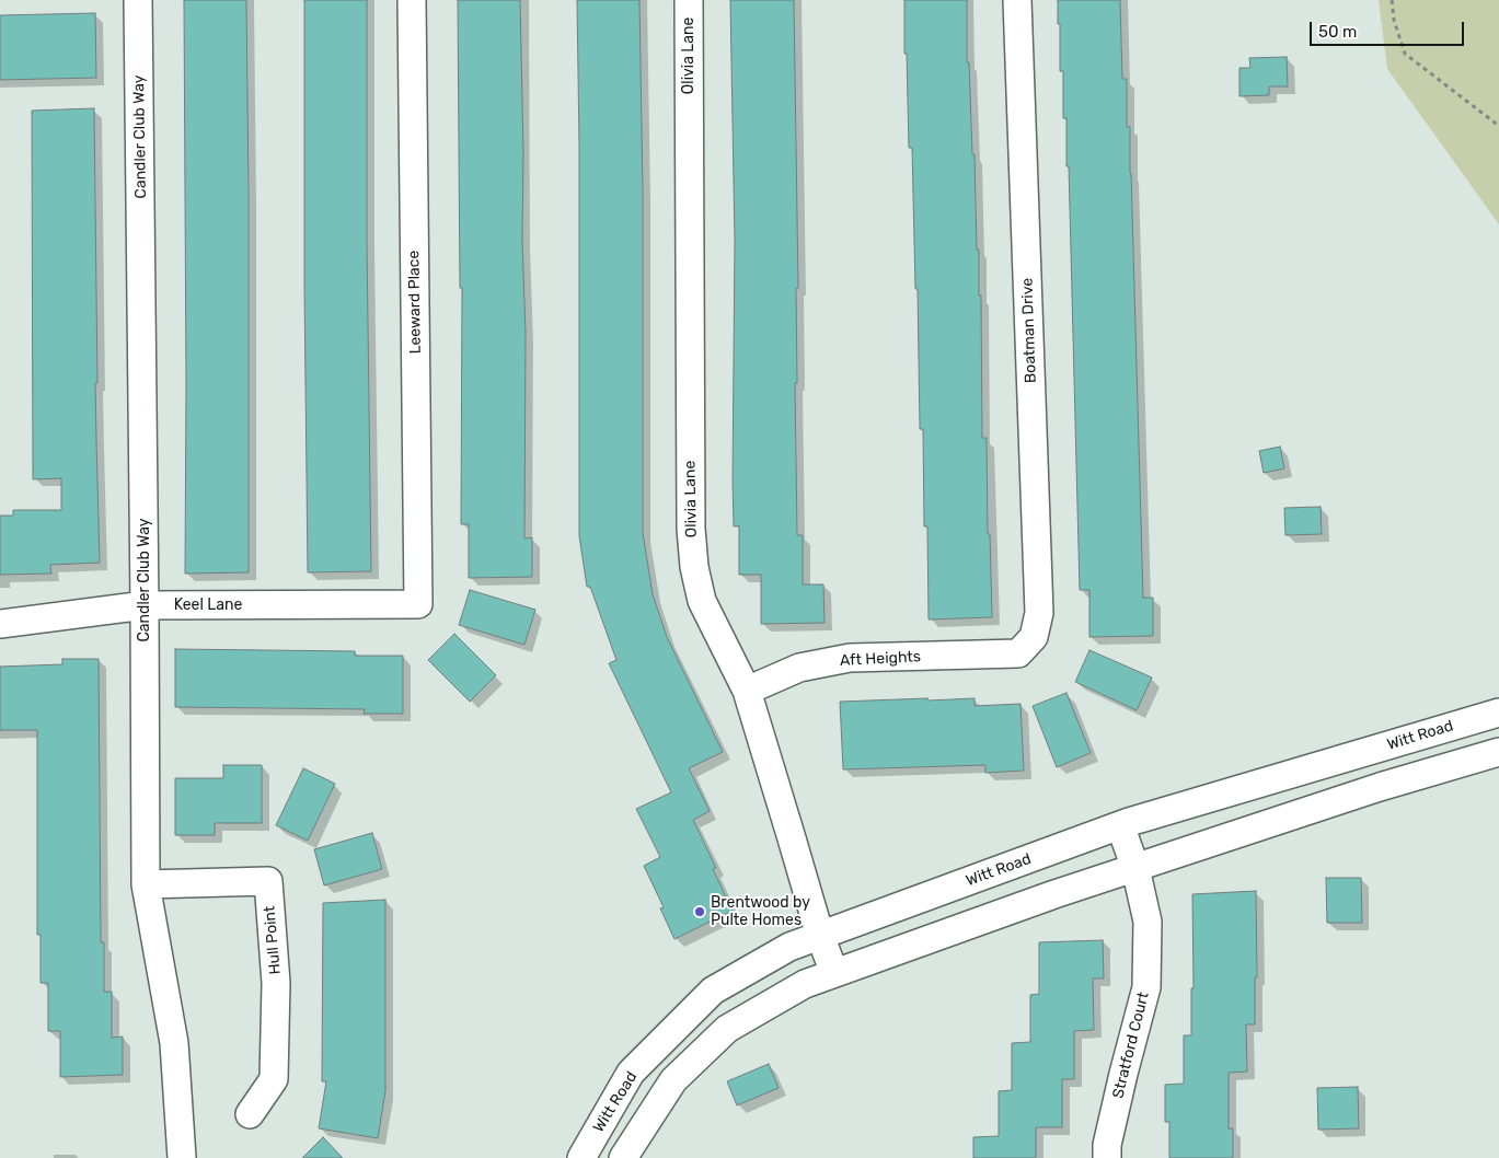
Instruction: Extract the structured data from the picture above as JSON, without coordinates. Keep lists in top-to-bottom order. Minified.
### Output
{"streets":{"street":["Olivia Lane","Candler Club Way","Leeward Place","Boatman Drive","Keel Lane","Aft Heights","Witt Road","Hull Point","Stratford Court"]},"crossings":[["Olivia Lane","Aft Heights"],["Olivia Lane","Witt Road"],["Candler Club Way","Keel Lane"],["Candler Club Way","Hull Point"],["Leeward Place","Keel Lane"],["Boatman Drive","Aft Heights"],["Witt Road","Stratford Court"]],"places":["Brentwood by Pulte Homes"],"scale_bar":"50 m"}
